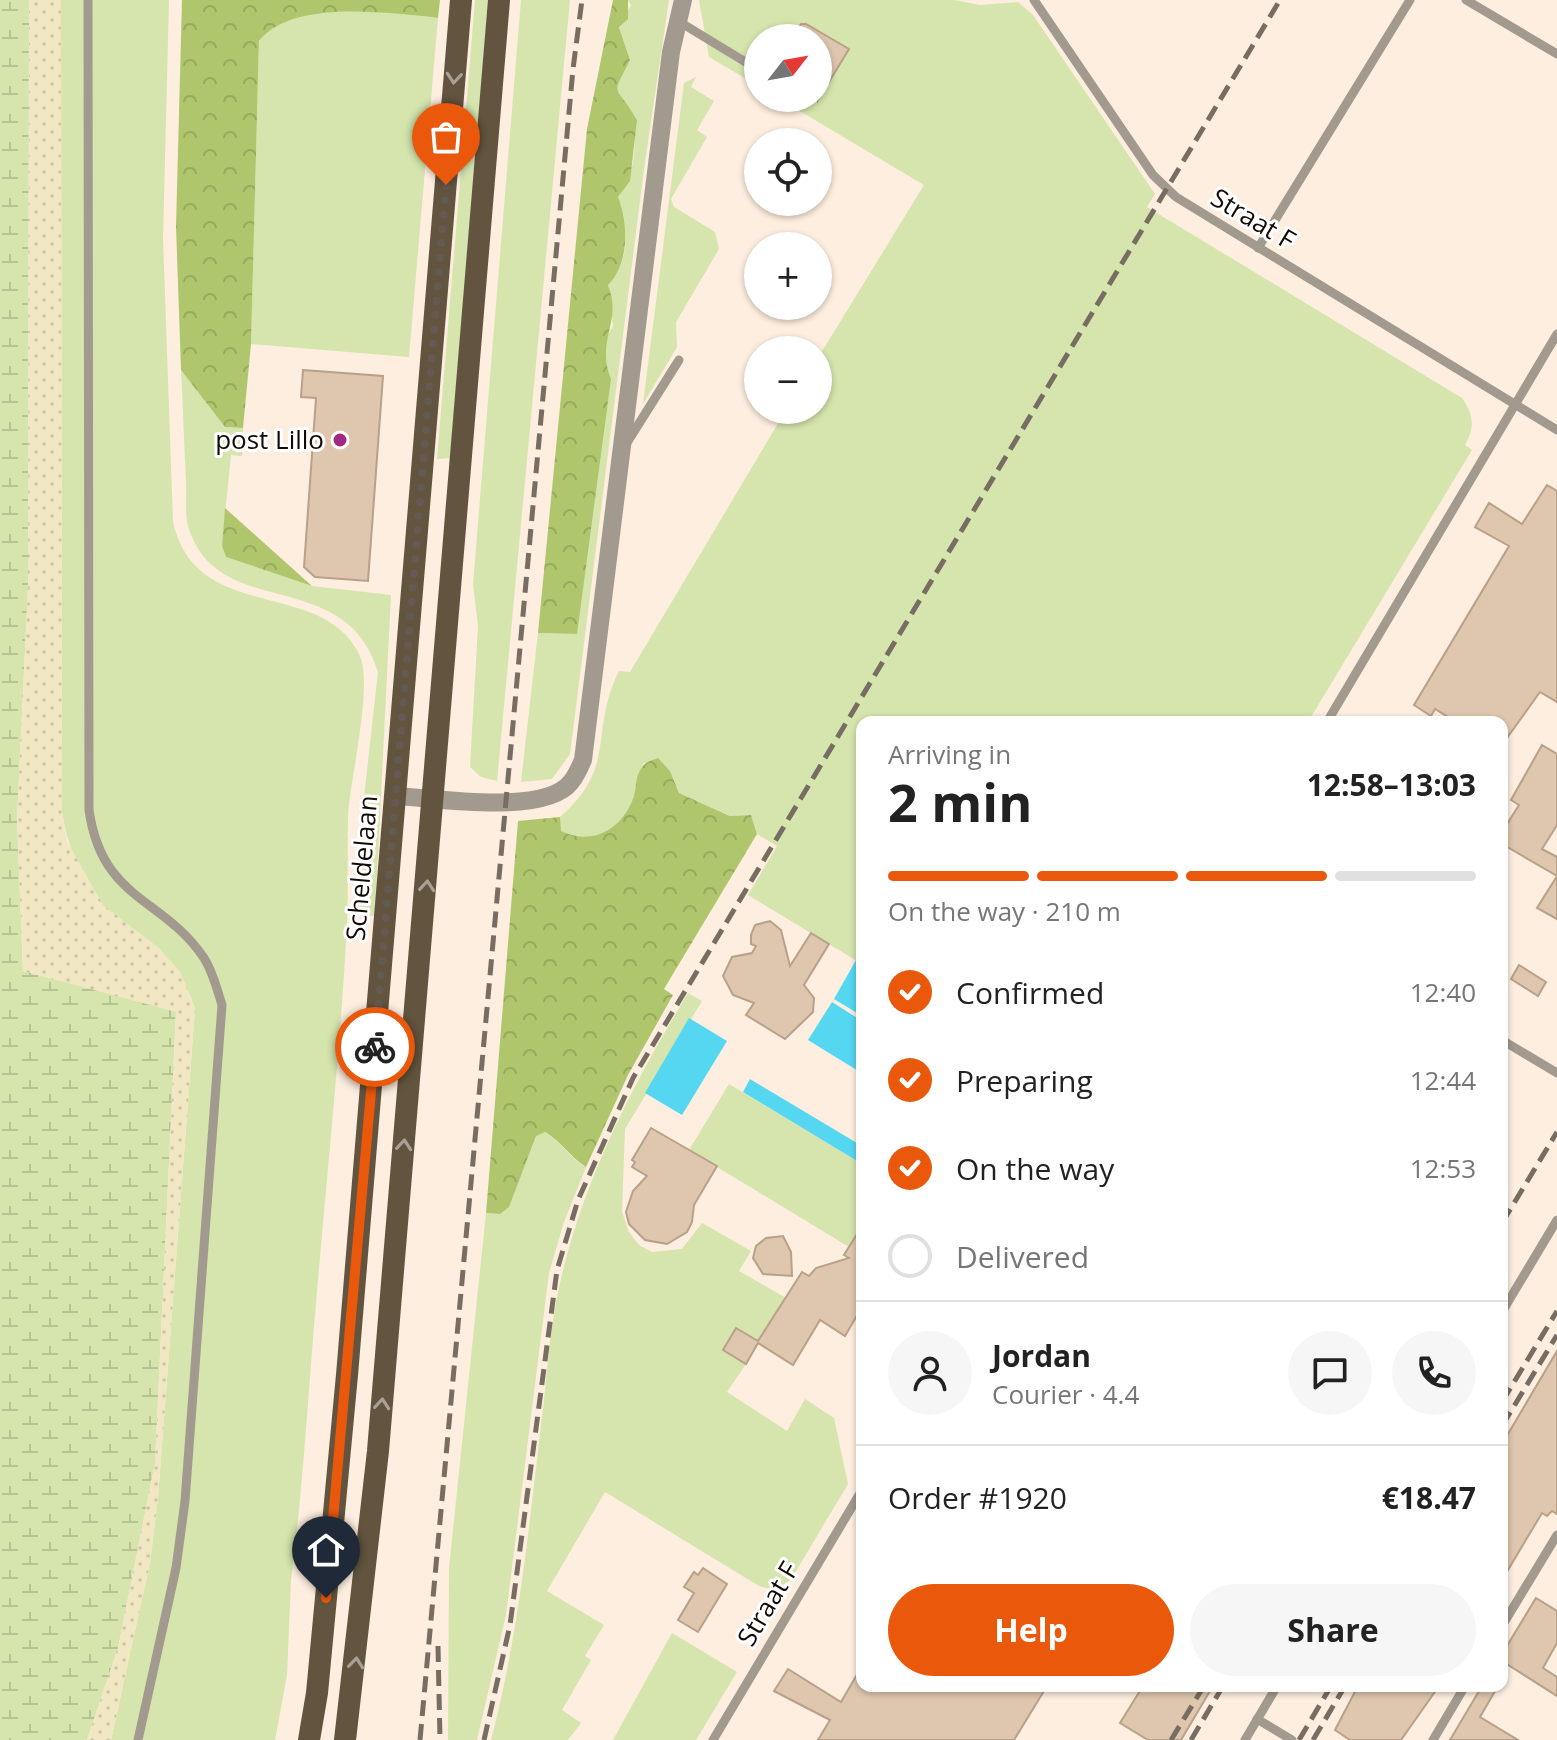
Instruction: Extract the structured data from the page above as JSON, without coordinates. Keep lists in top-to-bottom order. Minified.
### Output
{"streets":{"main road":["Scheldelaan"],"lane":["Straat F"]},"places":["post Lillo"],"north":"top right","page":{"map_buttons":["+","−"],"heading":["2 min","Arriving in","12:58–13:03"],"panel":["Jordan","Courier · 4.4","Order #1920","€18.47"],"bar":"On the way · 210 m","list":[["Confirmed","12:40"],["Preparing","12:44"],["On the way","12:53"],"Delivered"],"buttons":["Help","Share"]}}
